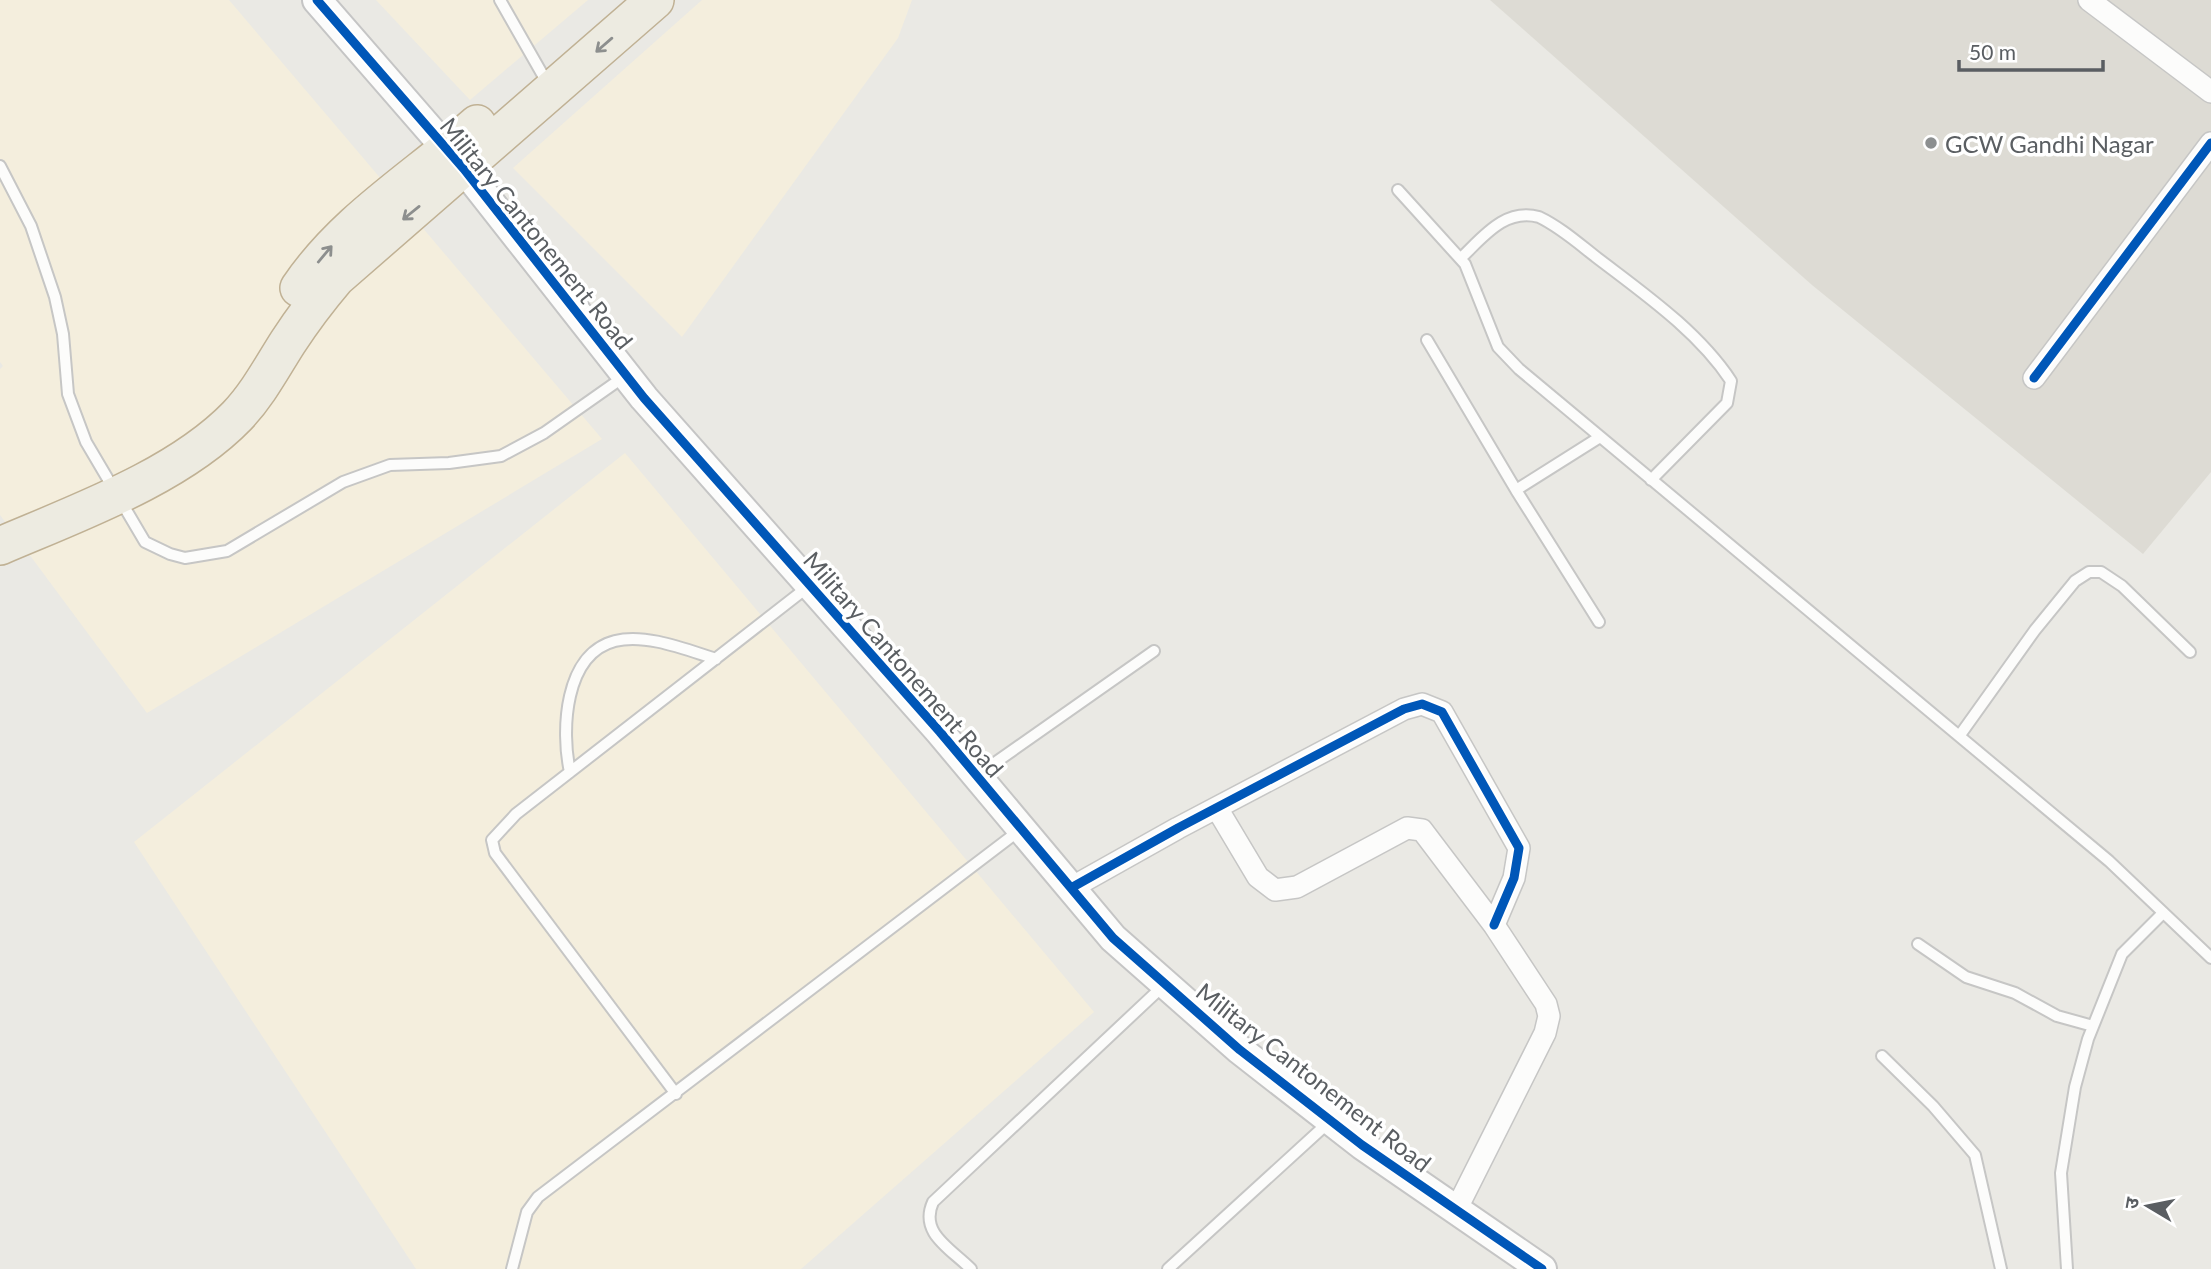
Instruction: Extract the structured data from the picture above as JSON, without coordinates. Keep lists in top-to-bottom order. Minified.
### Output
{"streets":{"street":["Military Cantonement Road"]},"places":["GCW Gandhi Nagar"],"scale_bar":"50 m","north":"left"}
